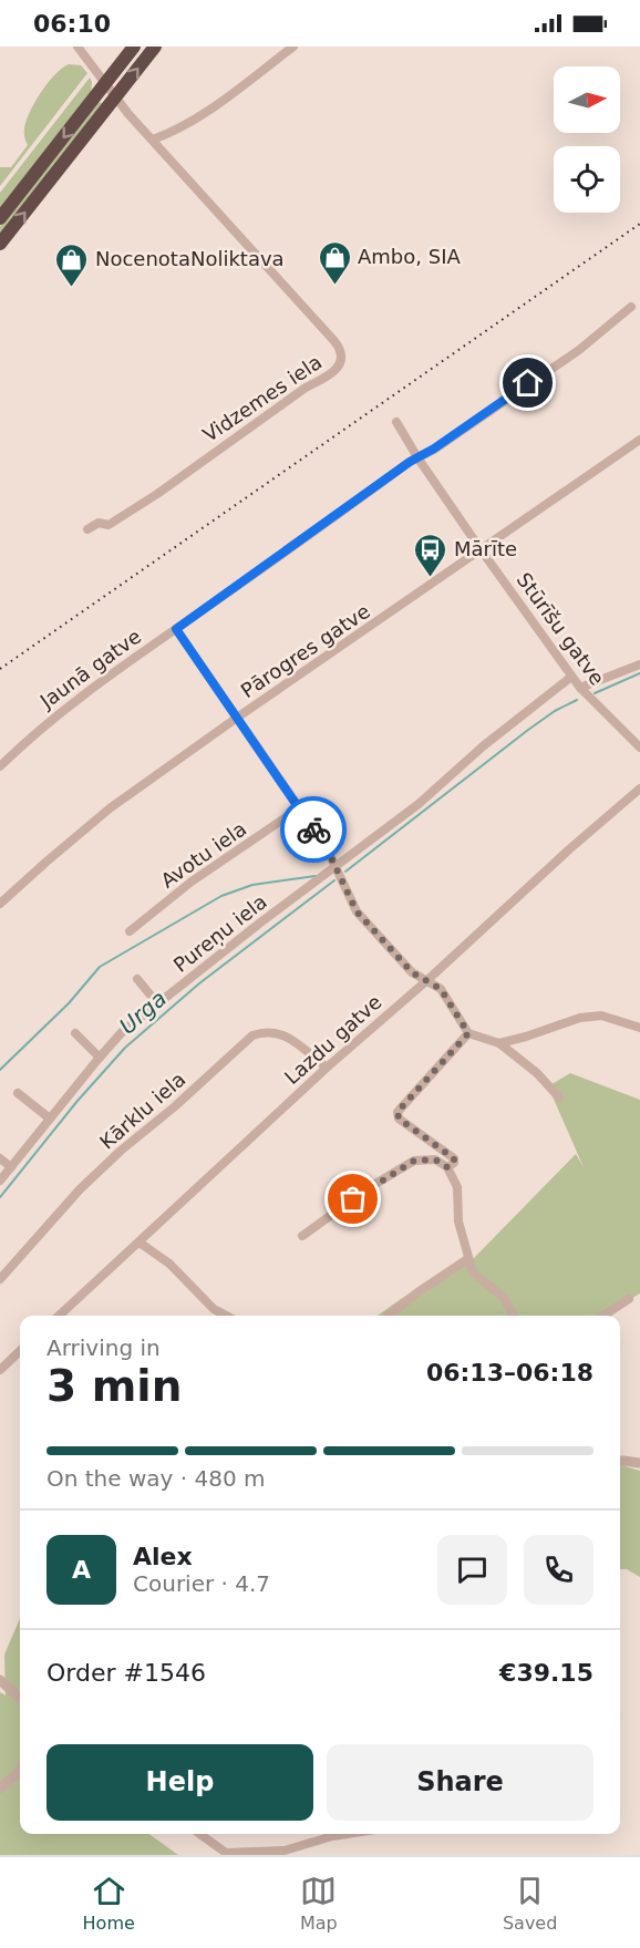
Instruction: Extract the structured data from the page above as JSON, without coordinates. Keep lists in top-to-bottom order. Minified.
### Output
{"streets":{"street":["Vidzemes iela","Stūrīšu gatve","Pārogres gatve","Jaunā gatve","Avotu iela","Pureņu iela","Lazdu gatve","Kārklu iela"]},"crossings":[["Stūrīšu gatve","Pārogres gatve"],["Stūrīšu gatve","Jaunā gatve"],["Stūrīšu gatve","Pureņu iela"],["Lazdu gatve","Kārklu iela"]],"water":["Urga"],"places":{"shop":["Ambo, SIA","NocenotaNoliktava"],"bus stop":["Mārīte"]},"north":"right","page":{"status":"06:10","heading":["3 min","Arriving in","06:13–06:18"],"panel":["Alex","Courier · 4.7","Order #1546","€39.15"],"bar":"On the way · 480 m","round":"A","buttons":["Help","Share"],"tabs":["Home","Map","Saved"]}}
